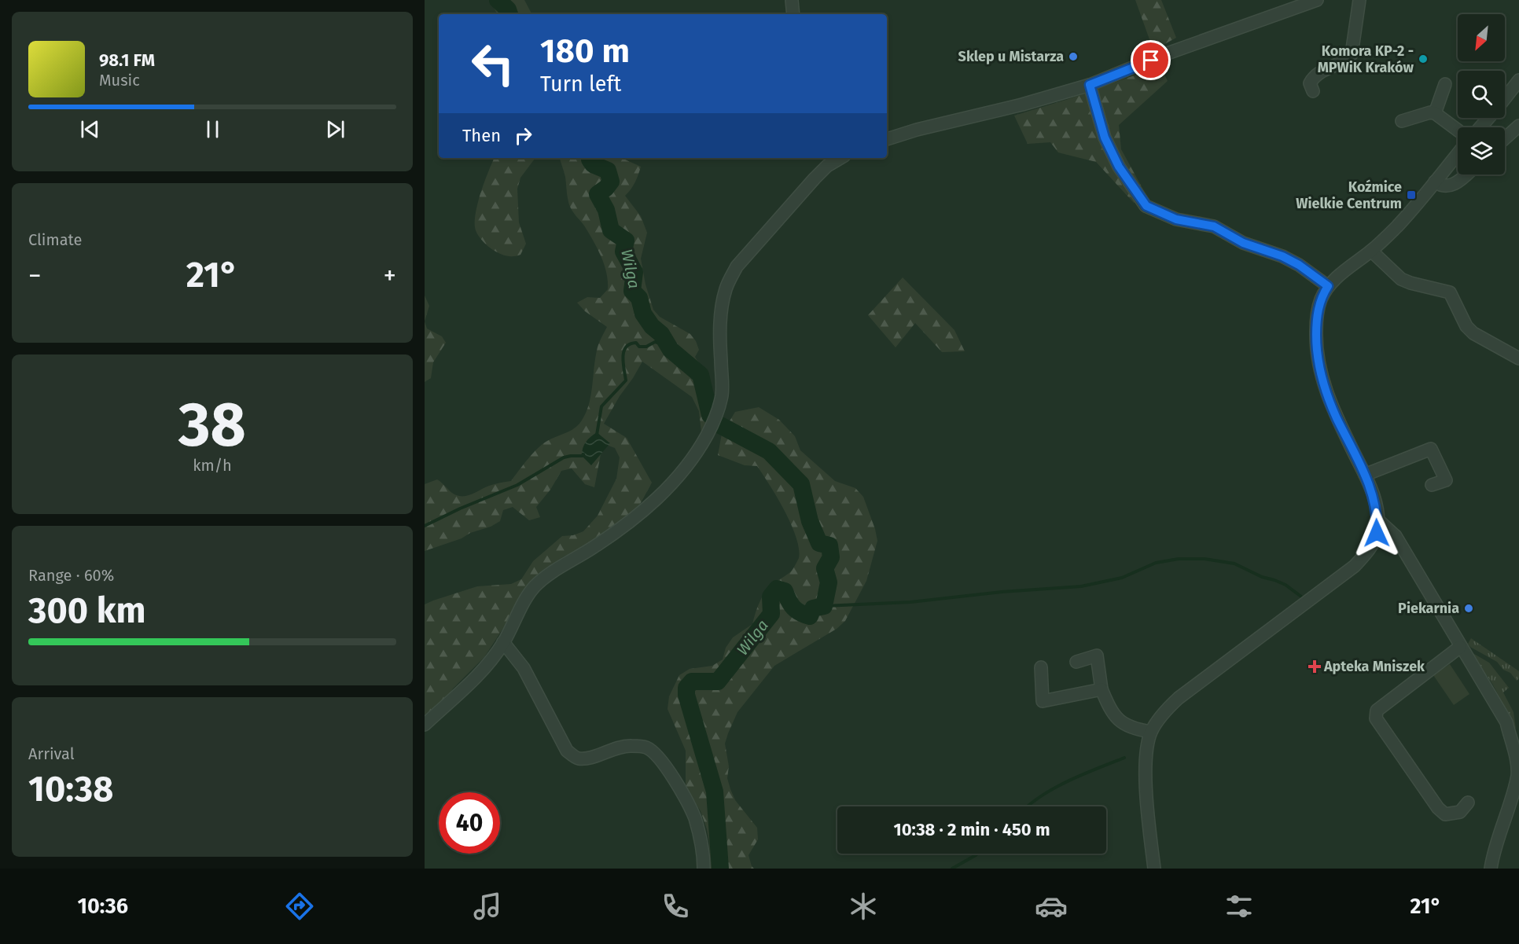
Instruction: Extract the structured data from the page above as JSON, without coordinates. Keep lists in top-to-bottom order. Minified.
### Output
{"water":["Wilga"],"places":{"other":["Sklep u Mistarza","Komora KP-2 - MPWiK Kraków","Piekarnia"],"transit":["Koźmice Wielkie Centrum"],"health":["Apteka Mniszek"]},"north":"bottom left","page":{"turn":["180 m","Turn left"],"song":["98.1 FM","Music"],"then":"Then","tile":["Climate",["38","km/h"],["Range · 60%","300 km"],["Arrival","10:38"]],"heat":["−","21°","+"],"limit":"40","trip":"10:38 · 2 min · 450 m","tabs":["10:36","21°"]}}
